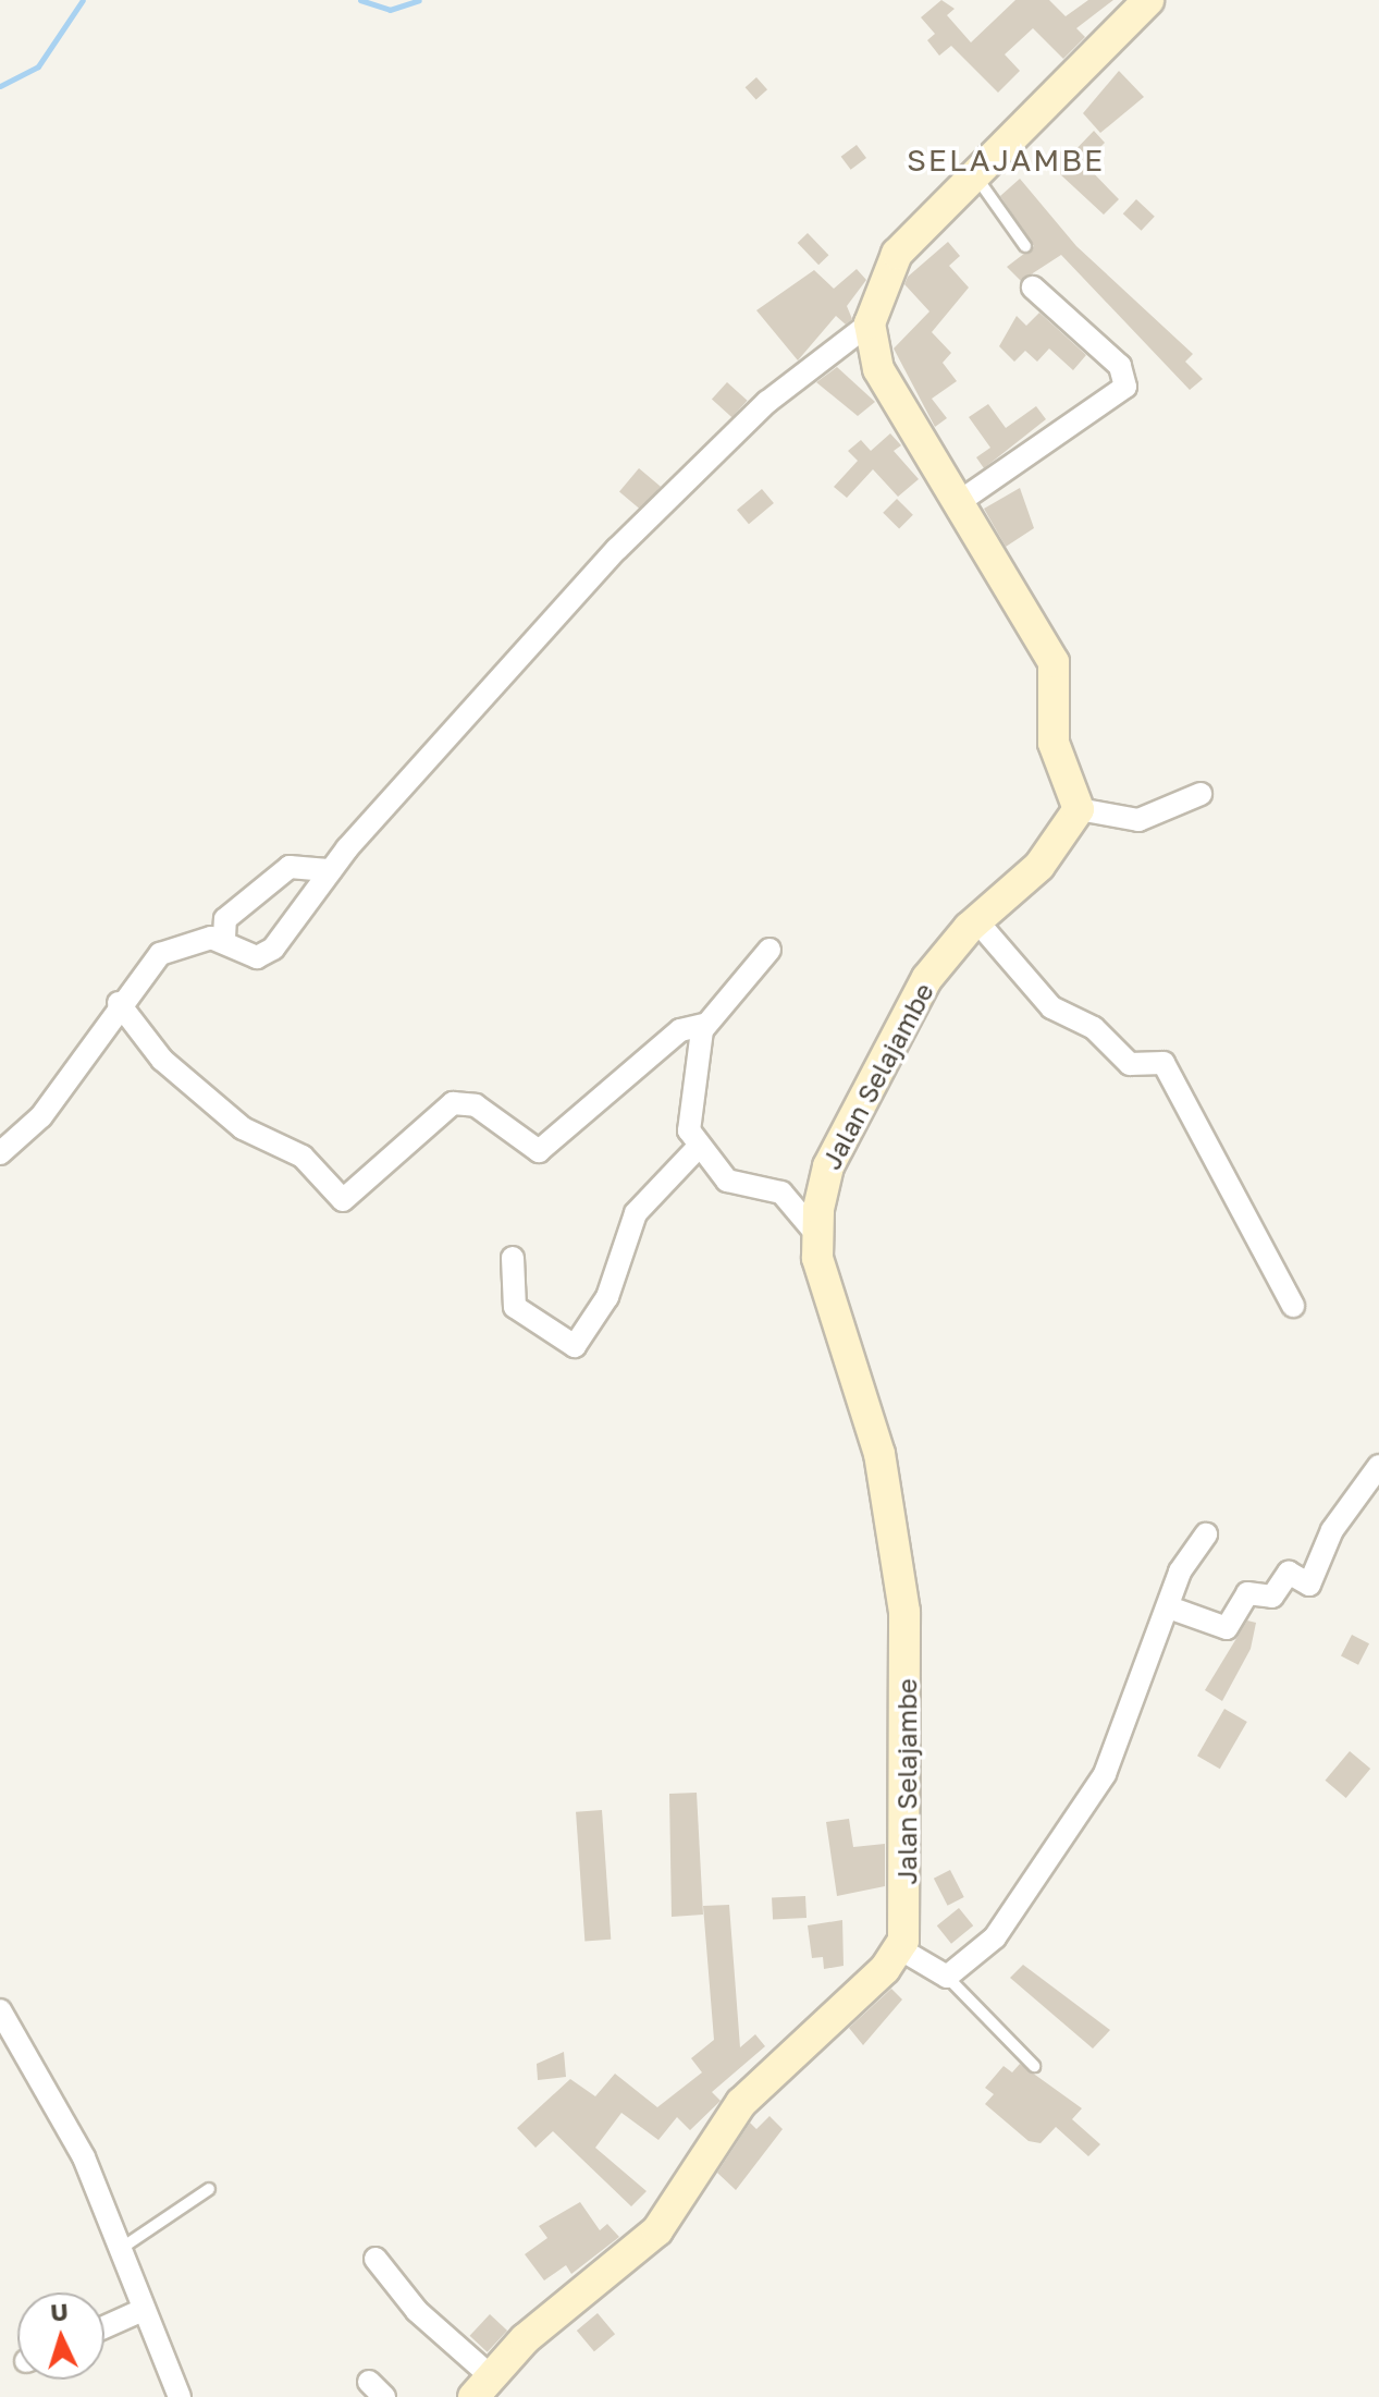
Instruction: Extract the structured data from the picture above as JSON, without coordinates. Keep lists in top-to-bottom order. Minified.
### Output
{"streets":{"street":["Jalan Selajambe"]},"districts":["SELAJAMBE"],"north":"top"}
